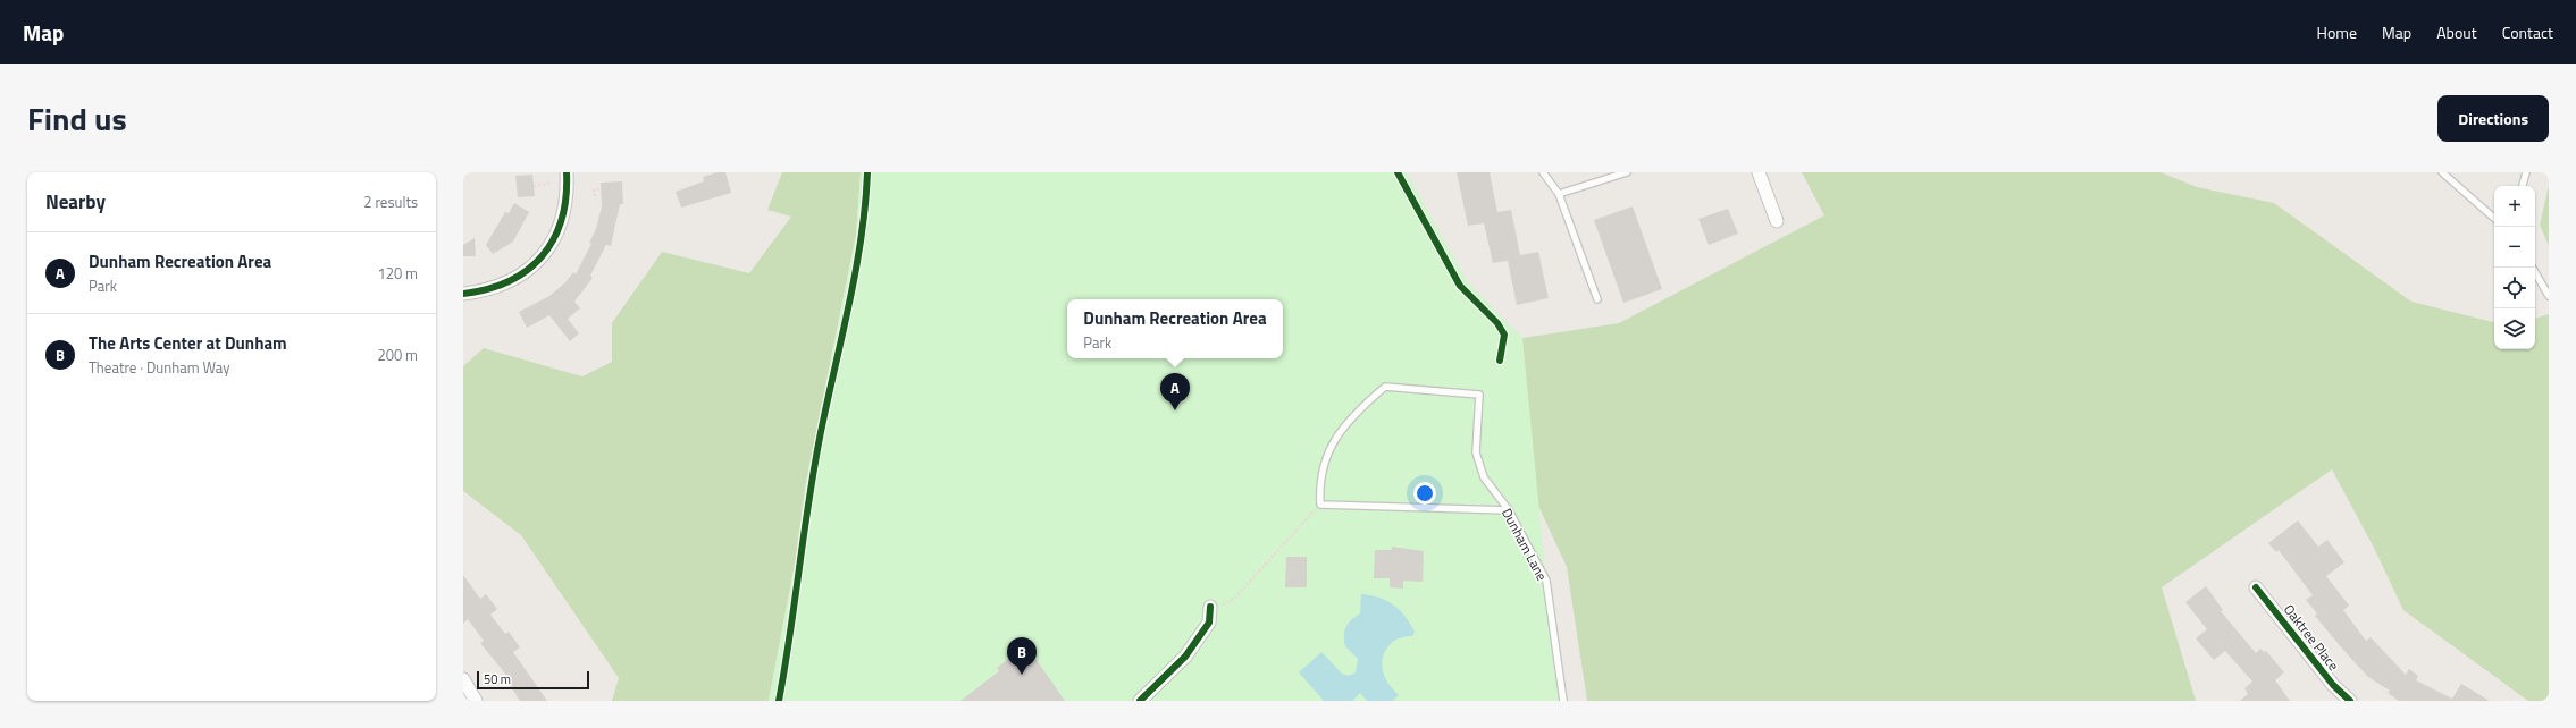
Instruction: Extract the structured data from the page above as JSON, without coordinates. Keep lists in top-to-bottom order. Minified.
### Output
{"streets":{"street":["Oaktree Place"],"lane":["Dunham Lane"]},"scale_bar":"50 m","page":{"header":"Map","nav":["Home","Map","About","Contact"],"title":"Find us","buttons":"Directions","heading":["Nearby","2 results"],"map_buttons":["+","−"],"list":[{"mark":"A","name":"Dunham Recreation Area","note":"Park","value":"120 m"},{"mark":"B","name":"The Arts Center at Dunham","note":"Theatre · Dunham Way","value":"200 m"}],"popup":["Dunham Recreation Area","Park"],"pins":["A","B"],"scale":"50 m"}}
